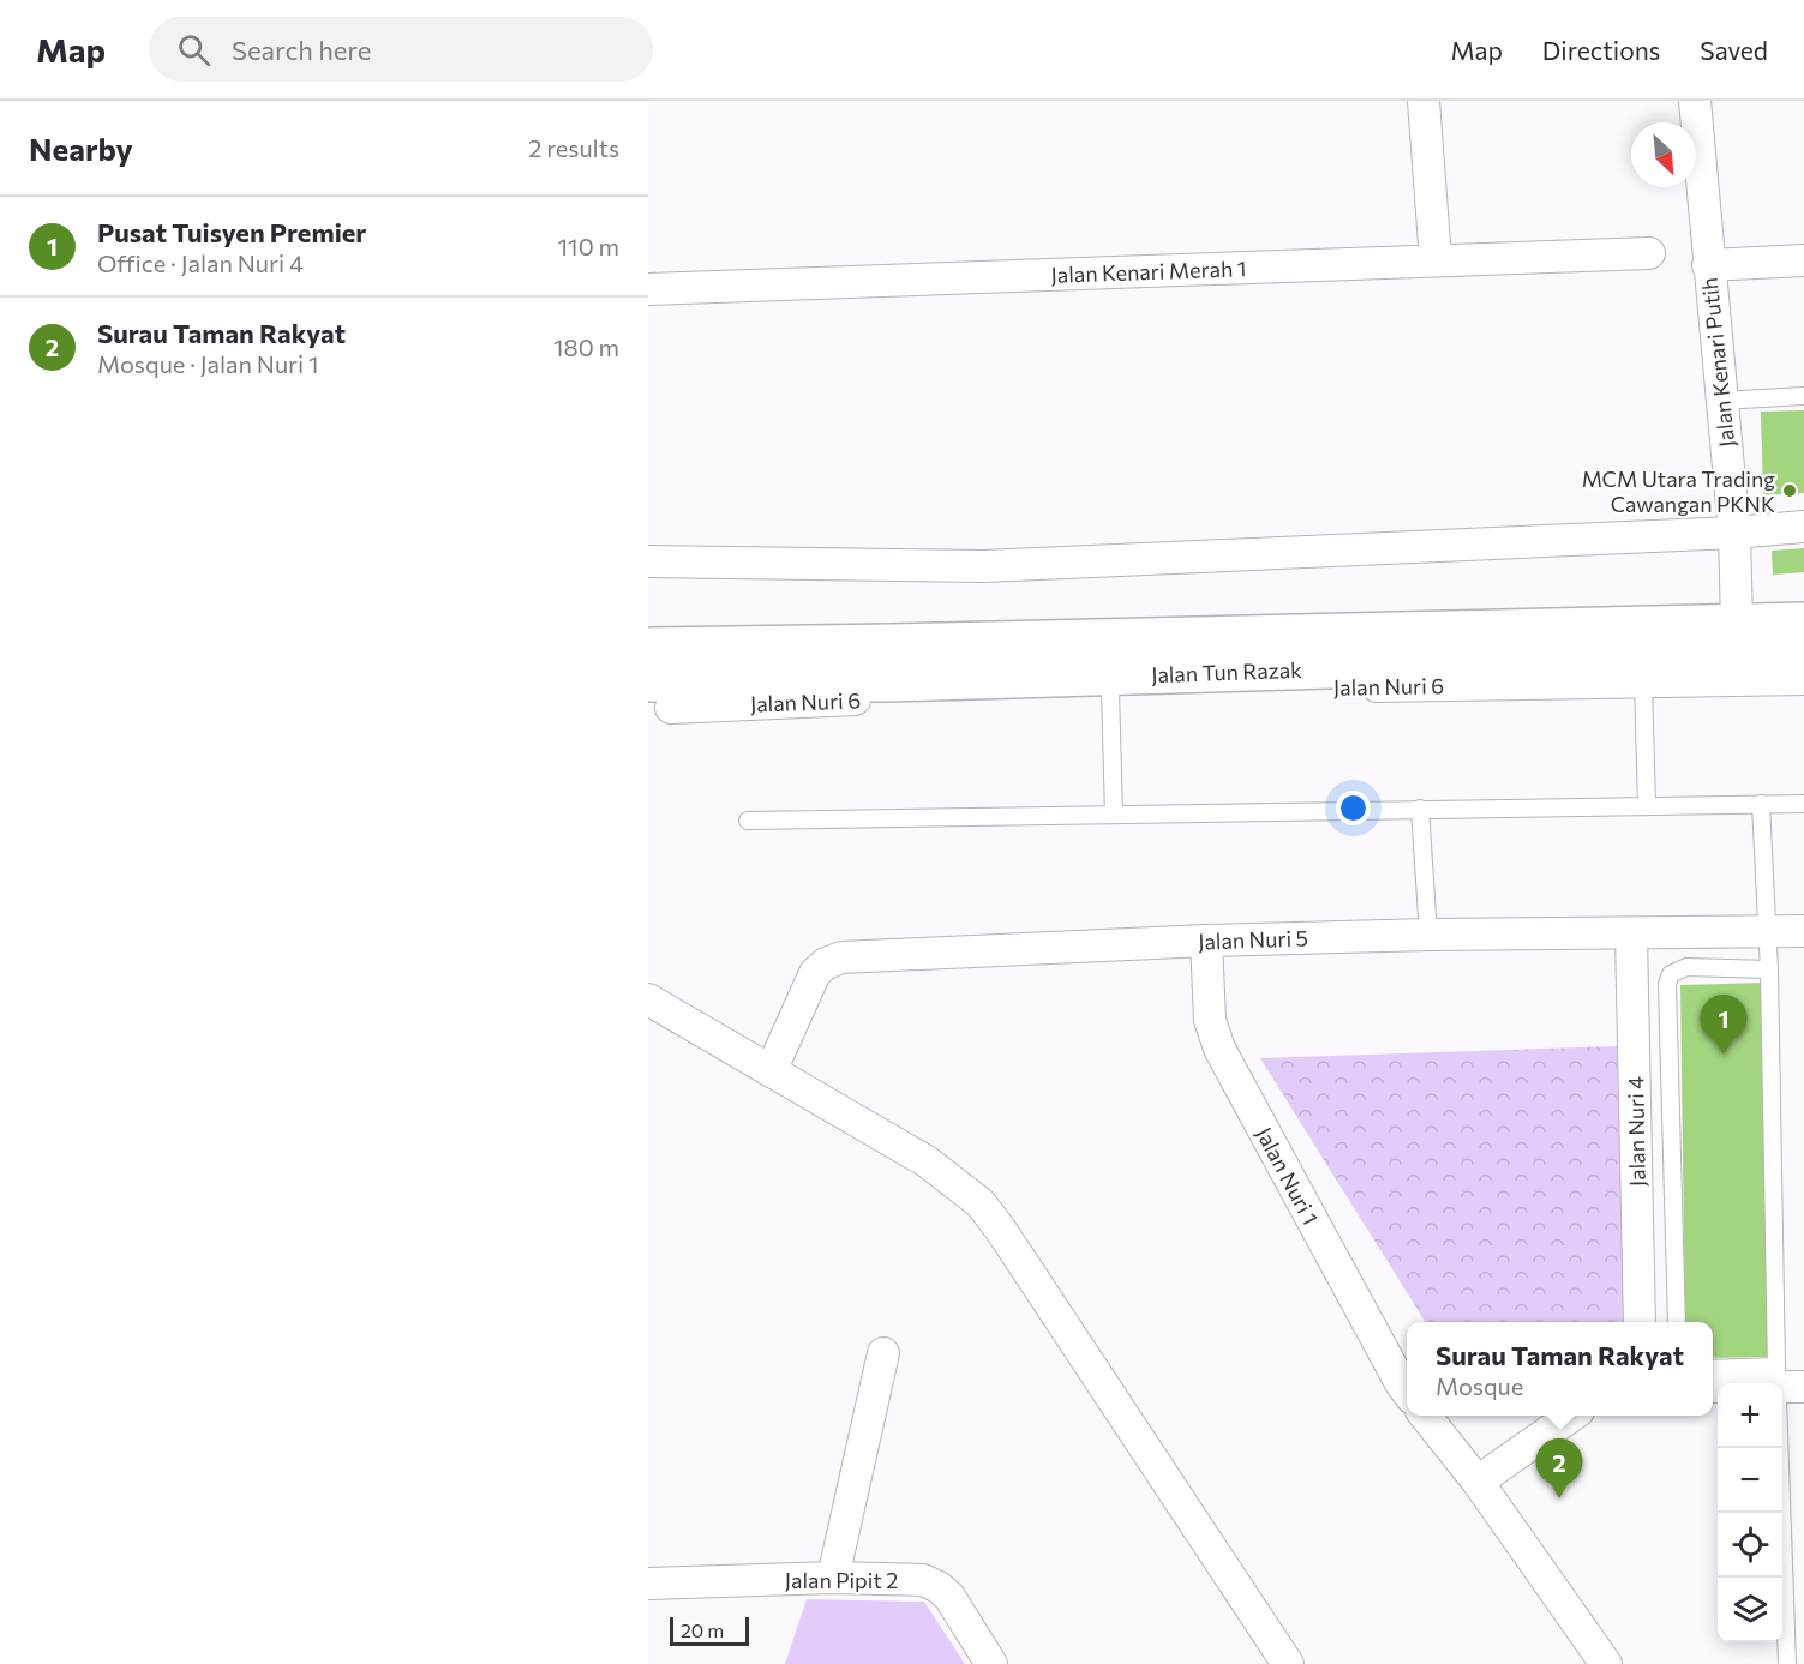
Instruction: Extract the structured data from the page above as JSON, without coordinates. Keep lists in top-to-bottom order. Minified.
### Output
{"streets":{"main road":["Jalan Tun Razak"],"street":["Jalan Kenari Merah 1","Jalan Kenari Putih","Jalan Nuri 6","Jalan Nuri 5","Jalan Nuri 4","Jalan Nuri 1","Jalan Pipit 2"]},"crossings":[["Jalan Kenari Putih","Jalan Tun Razak"],["Jalan Tun Razak","Jalan Nuri 6"],["Jalan Nuri 5","Jalan Nuri 4"],["Jalan Nuri 5","Jalan Nuri 1"]],"places":["MCM Utara Trading Cawangan PKNK"],"scale_bar":"20 m","north":"bottom right","page":{"header":"Map","search":"Search here","nav":["Map","Directions","Saved"],"heading":["Nearby","2 results"],"list":[{"mark":"1","name":"Pusat Tuisyen Premier","note":"Office · Jalan Nuri 4","value":"110 m"},{"mark":"2","name":"Surau Taman Rakyat","note":"Mosque · Jalan Nuri 1","value":"180 m"}],"pins":["1","2"],"popup":["Surau Taman Rakyat","Mosque"],"map_buttons":["+","−"],"scale":"20 m"}}
